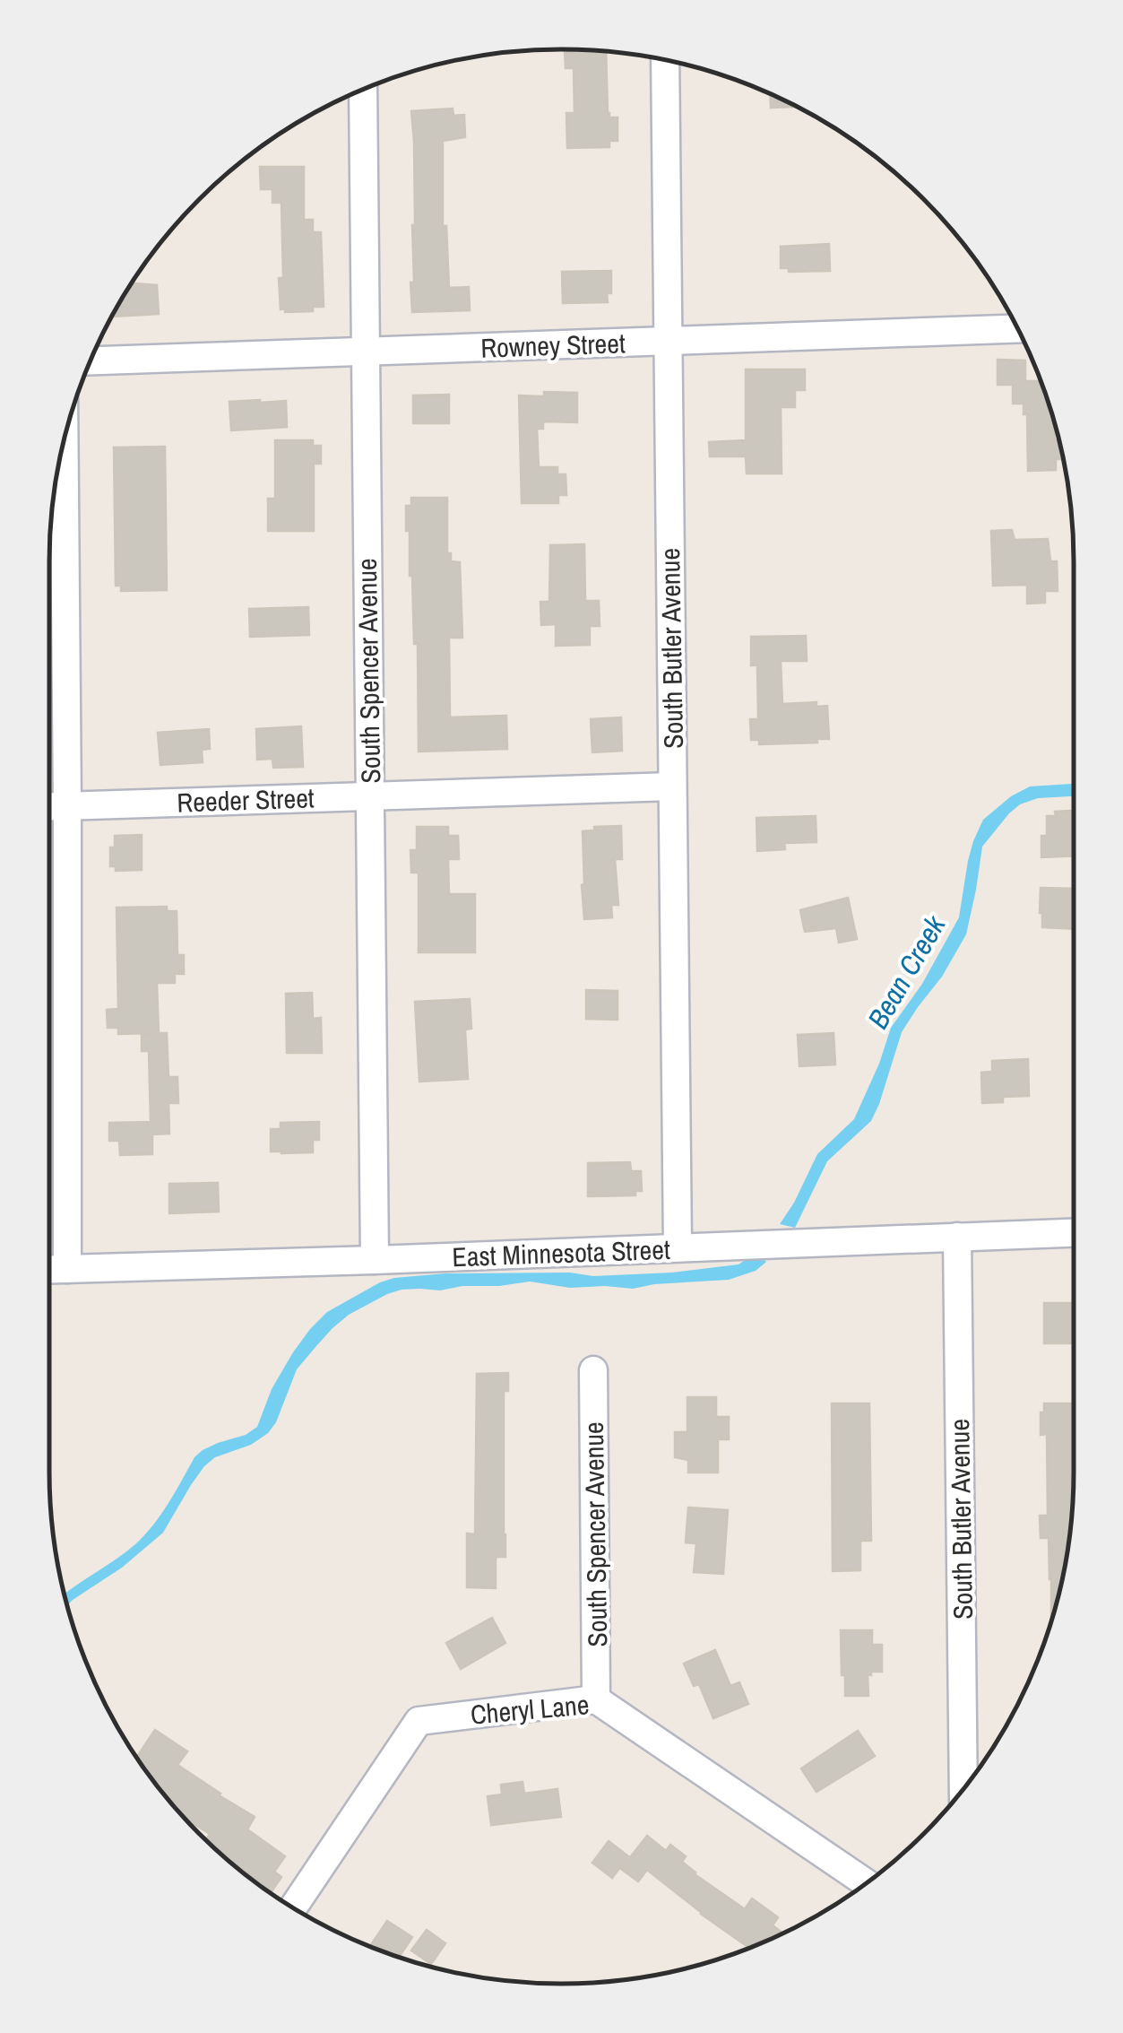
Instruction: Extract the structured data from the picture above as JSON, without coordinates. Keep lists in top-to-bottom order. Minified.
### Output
{"streets":{"street":["Rowney Street","South Butler Avenue","South Spencer Avenue","Reeder Street","East Minnesota Street","Cheryl Lane"]},"crossings":[["Rowney Street","South Butler Avenue"],["Rowney Street","South Spencer Avenue"],["South Butler Avenue","Reeder Street"],["South Butler Avenue","East Minnesota Street"],["South Spencer Avenue","Reeder Street"],["South Spencer Avenue","East Minnesota Street"],["South Spencer Avenue","Cheryl Lane"]],"water":["Bean Creek"]}
